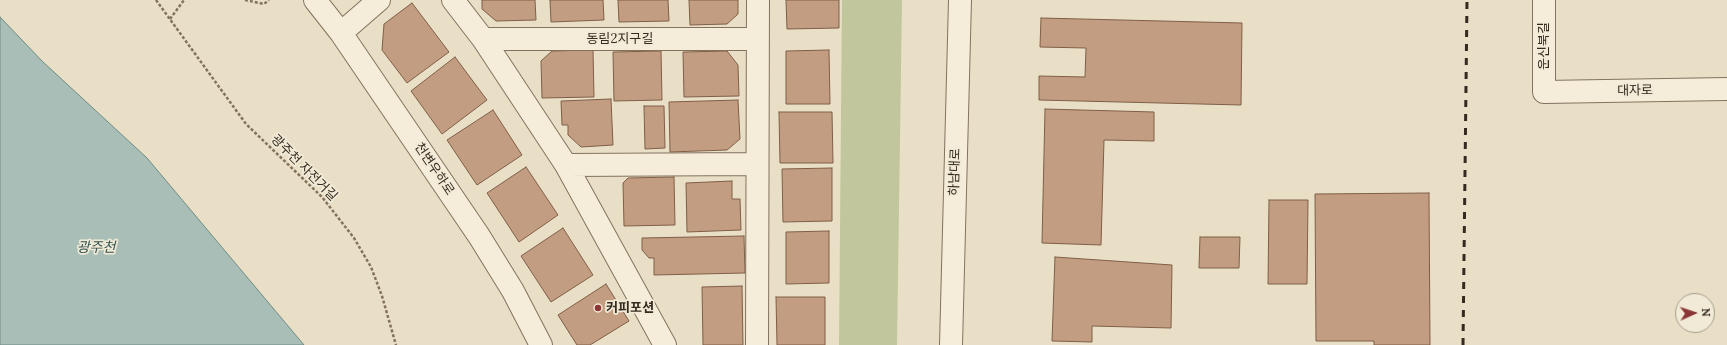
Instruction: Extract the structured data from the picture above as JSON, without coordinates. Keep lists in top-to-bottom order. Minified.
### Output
{"streets":{"street":["동림2지구길","운신북길","대자로","천변우하로","하남대로"],"path":["광주천 자전거길"]},"crossings":[["운신북길","대자로"]],"water":["광주천"],"places":["커피포션"],"north":"right"}
